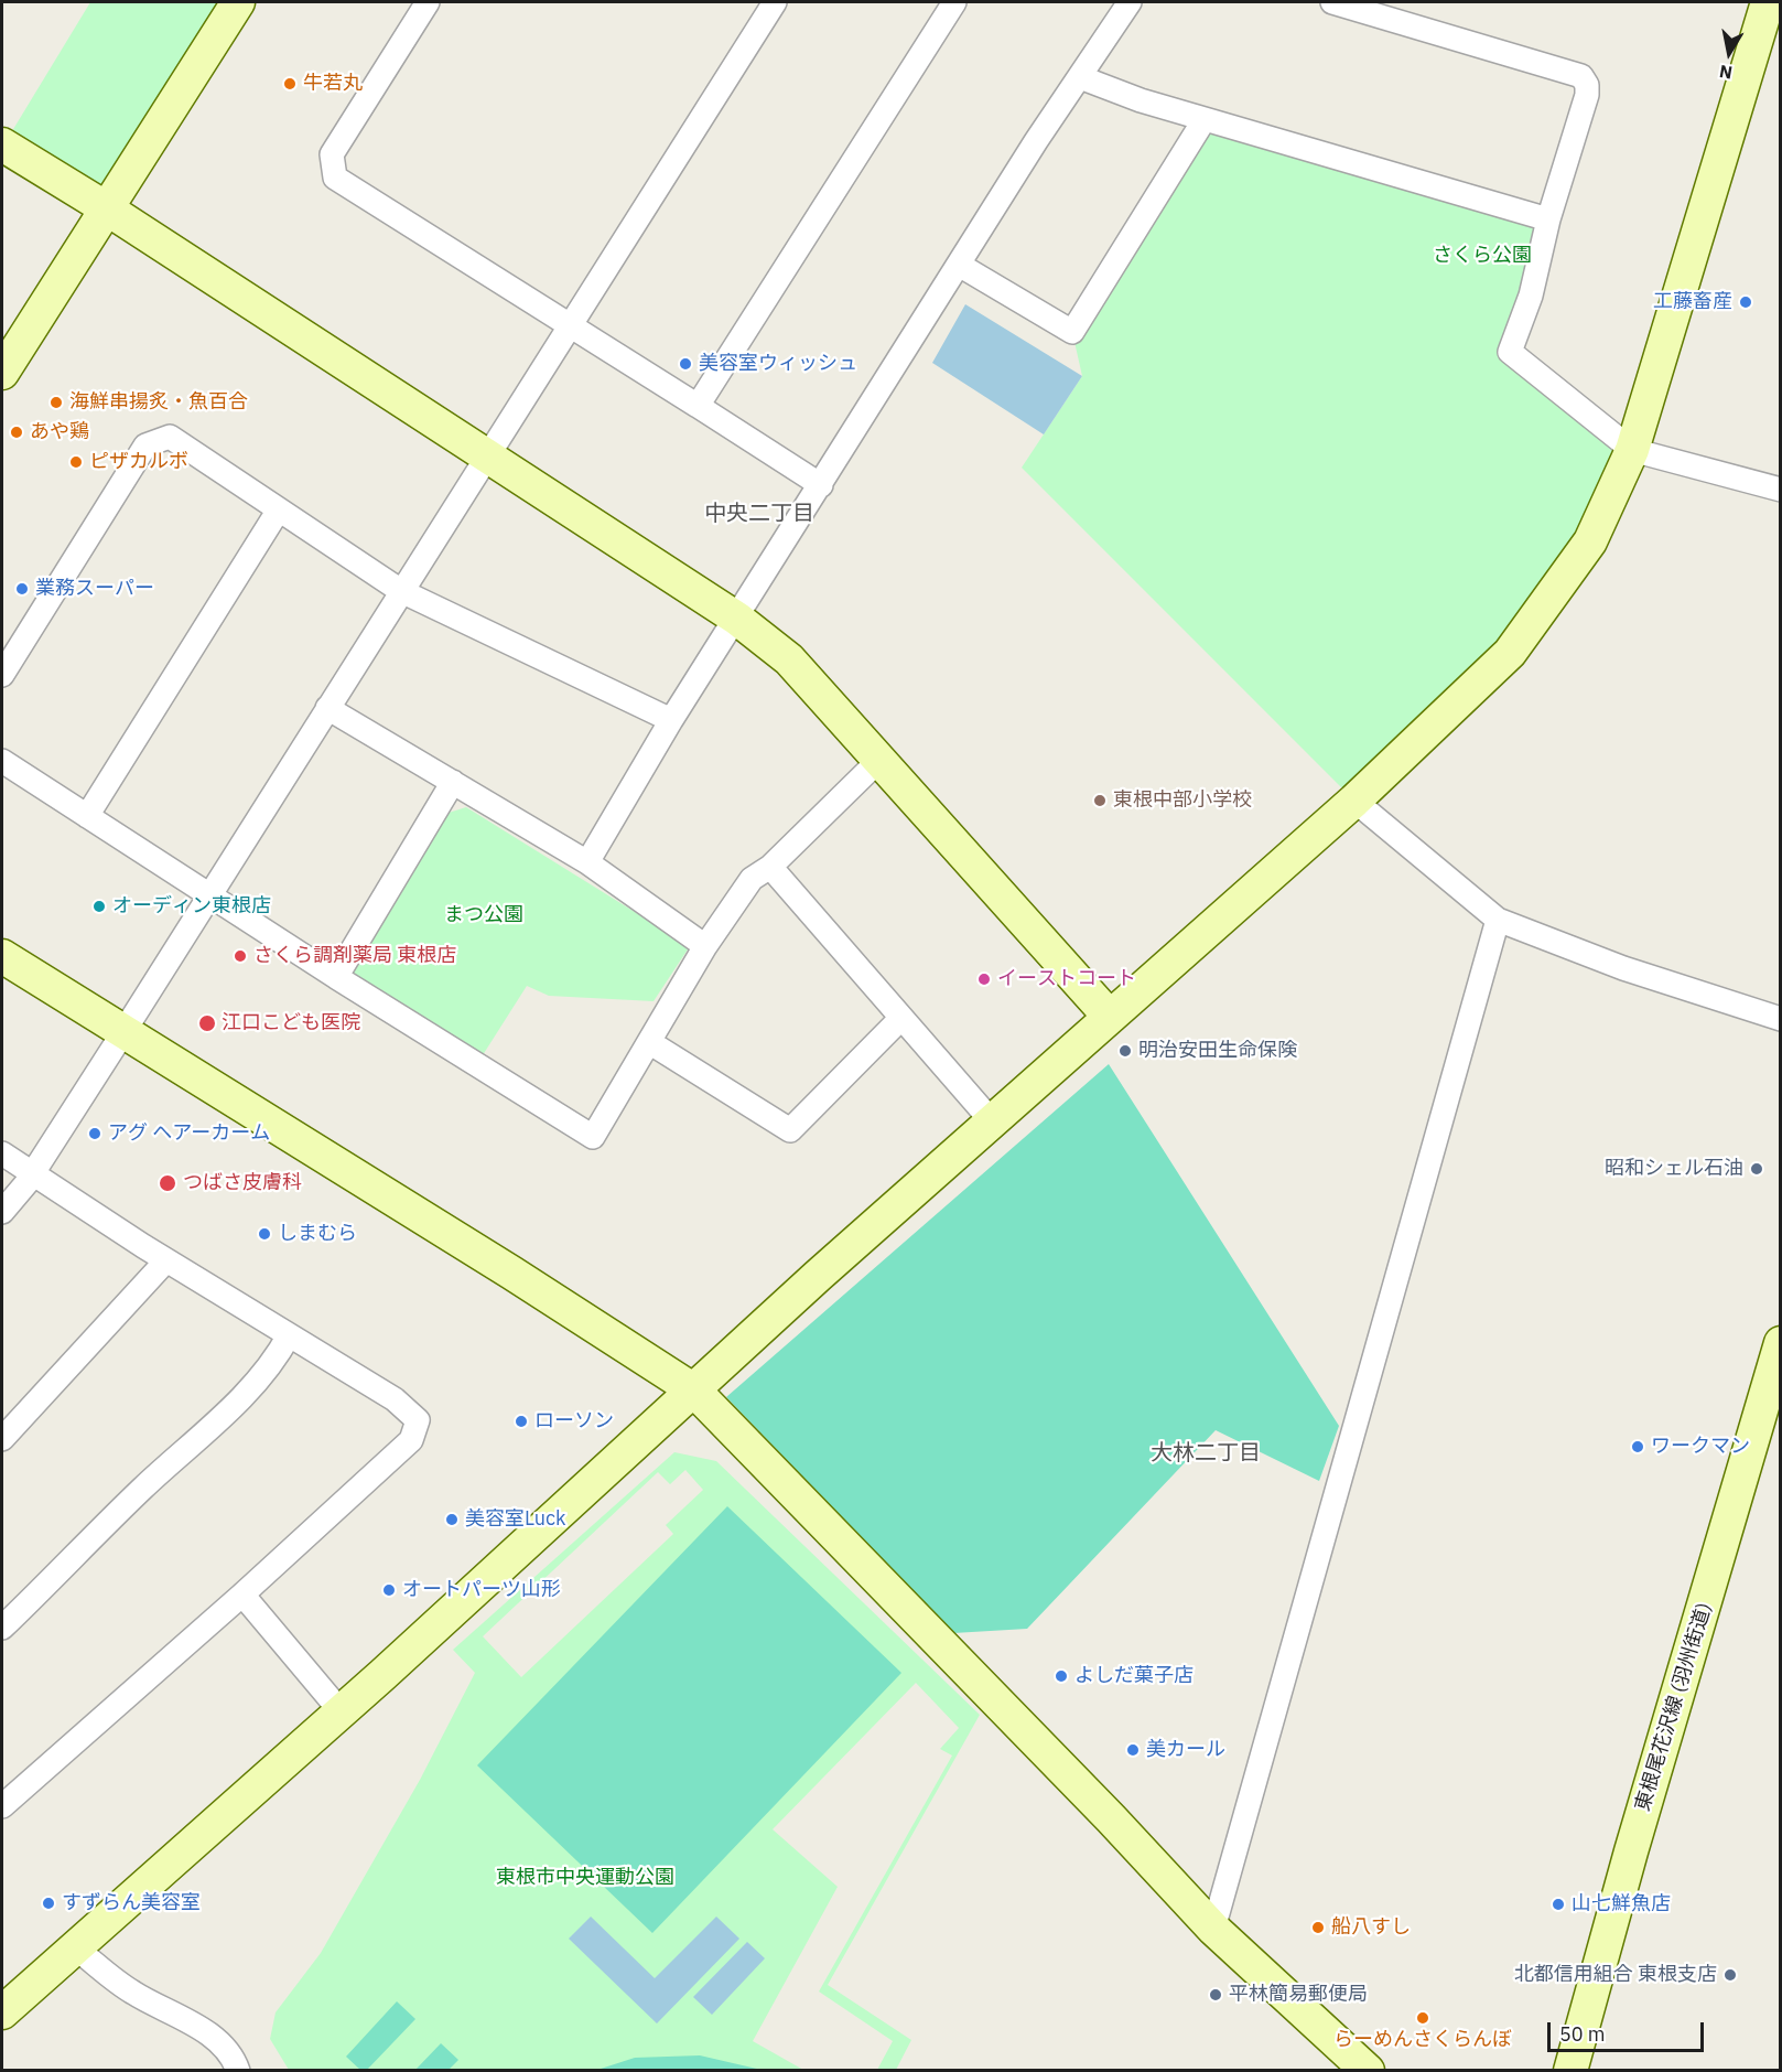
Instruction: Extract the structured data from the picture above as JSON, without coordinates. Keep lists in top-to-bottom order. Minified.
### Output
{"streets":{"street":["東根尾花沢線 (羽州街道)"]},"districts":["中央二丁目","大林二丁目"],"parks":["さくら公園","まつ公園","東根市中央運動公園"],"places":["牛若丸","工藤畜産","美容室ウィッシュ","海鮮串揚炙・魚百合","あや鶏","ピザカルボ","業務スーパー","東根中部小学校","オーディン東根店","さくら調剤薬局 東根店","イーストコート","江口こども医院","明治安田生命保険","アグ ヘアーカーム","昭和シェル石油","つばさ皮膚科","しまむら","ローソン","ワークマン","美容室Luck","オートパーツ山形","よしだ菓子店","美カール","すずらん美容室","山七鮮魚店","船八すし","北都信用組合 東根支店","平林簡易郵便局","らーめんさくらんぼ"],"scale_bar":"50 m","north":"bottom"}
